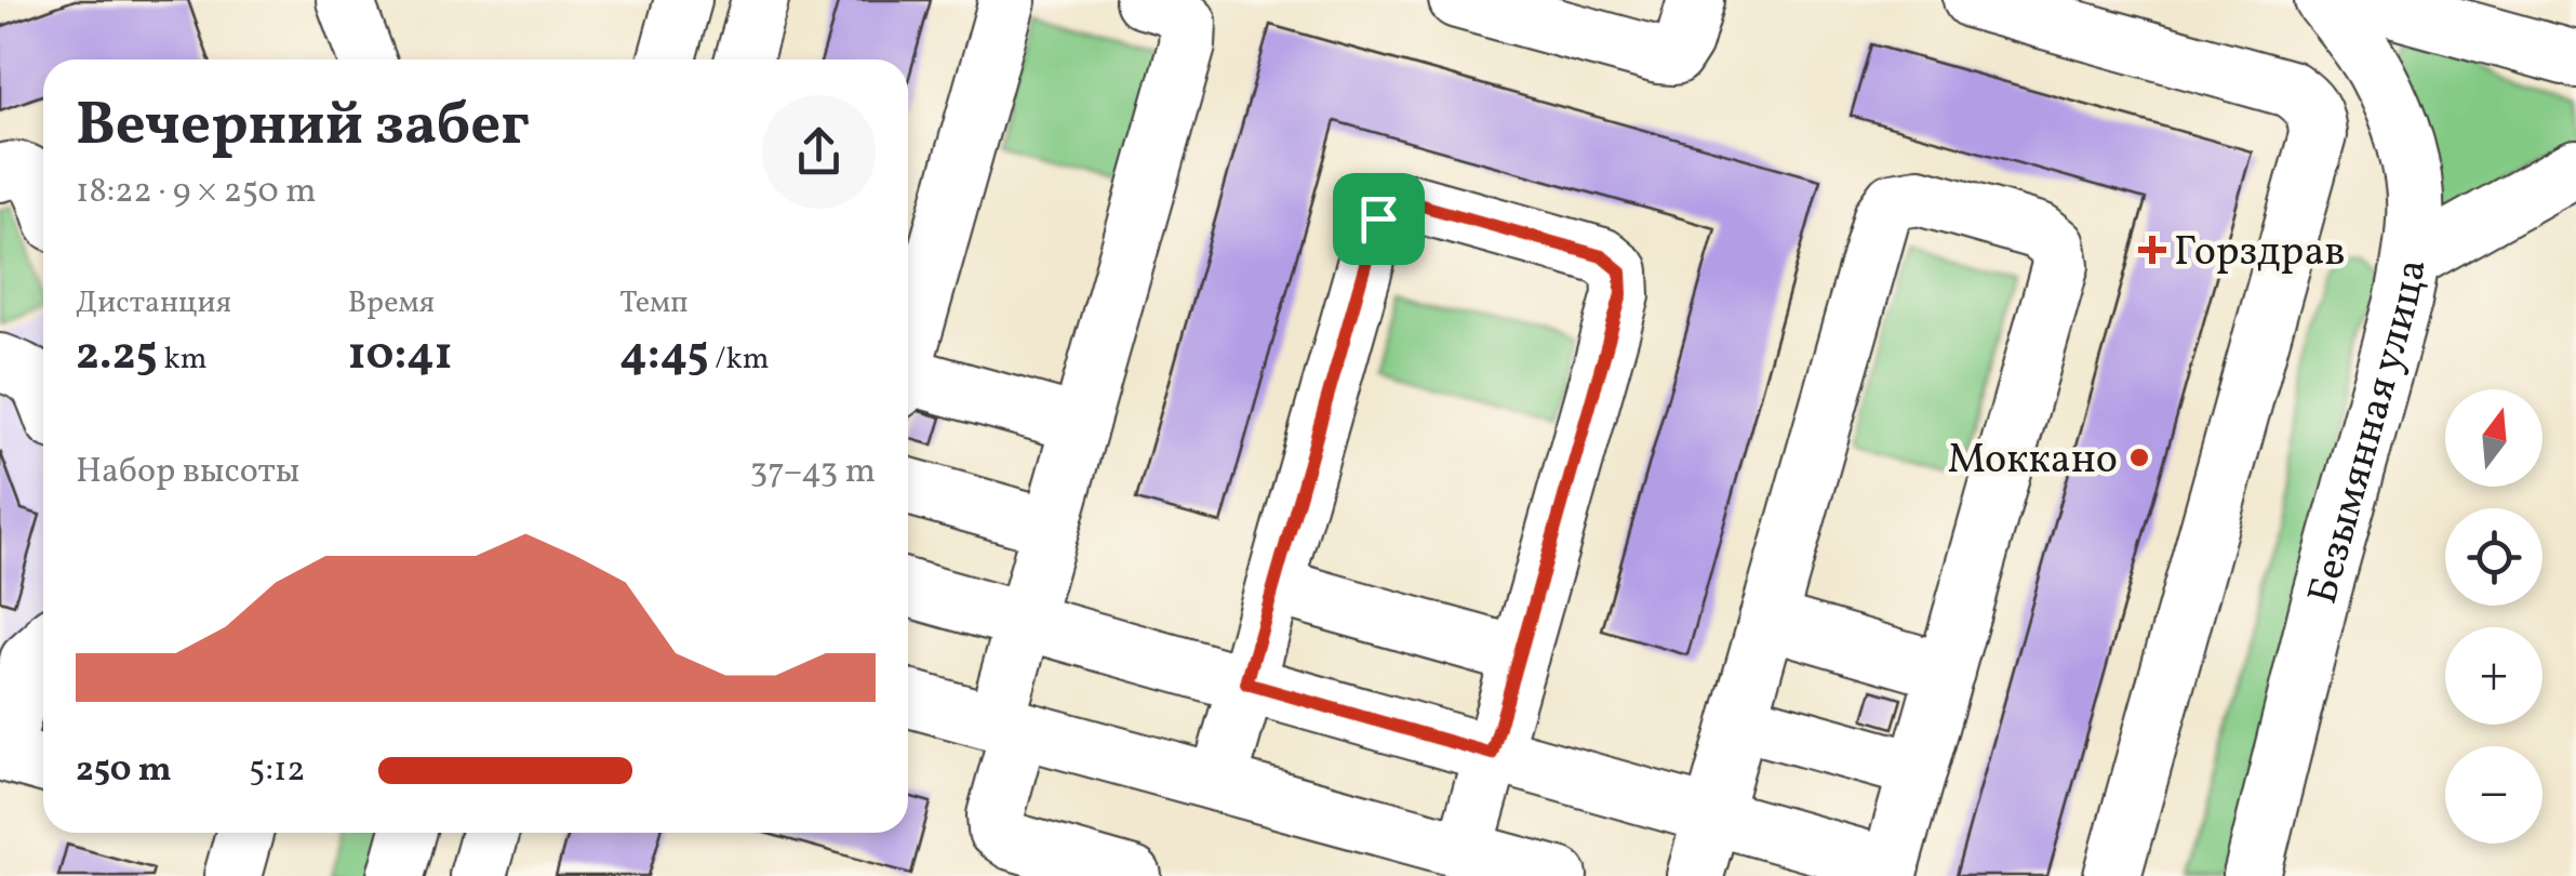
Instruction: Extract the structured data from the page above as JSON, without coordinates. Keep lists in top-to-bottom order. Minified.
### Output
{"streets":{"street":["Безымянная улица"]},"places":{"health":["Горздрав"],"other":["Моккано"]},"north":"top","page":{"heading":["Вечерний забег","18:22 · 9 × 250 m"],"stats":[["Дистанция","2.25 km"],["Время","10:41"],["Темп","4:45 /km"]],"map_buttons":["+","−"],"chart":["Набор высоты","37–43 m"],"list":[{"name":"250 m","note":"5:12"}]}}
